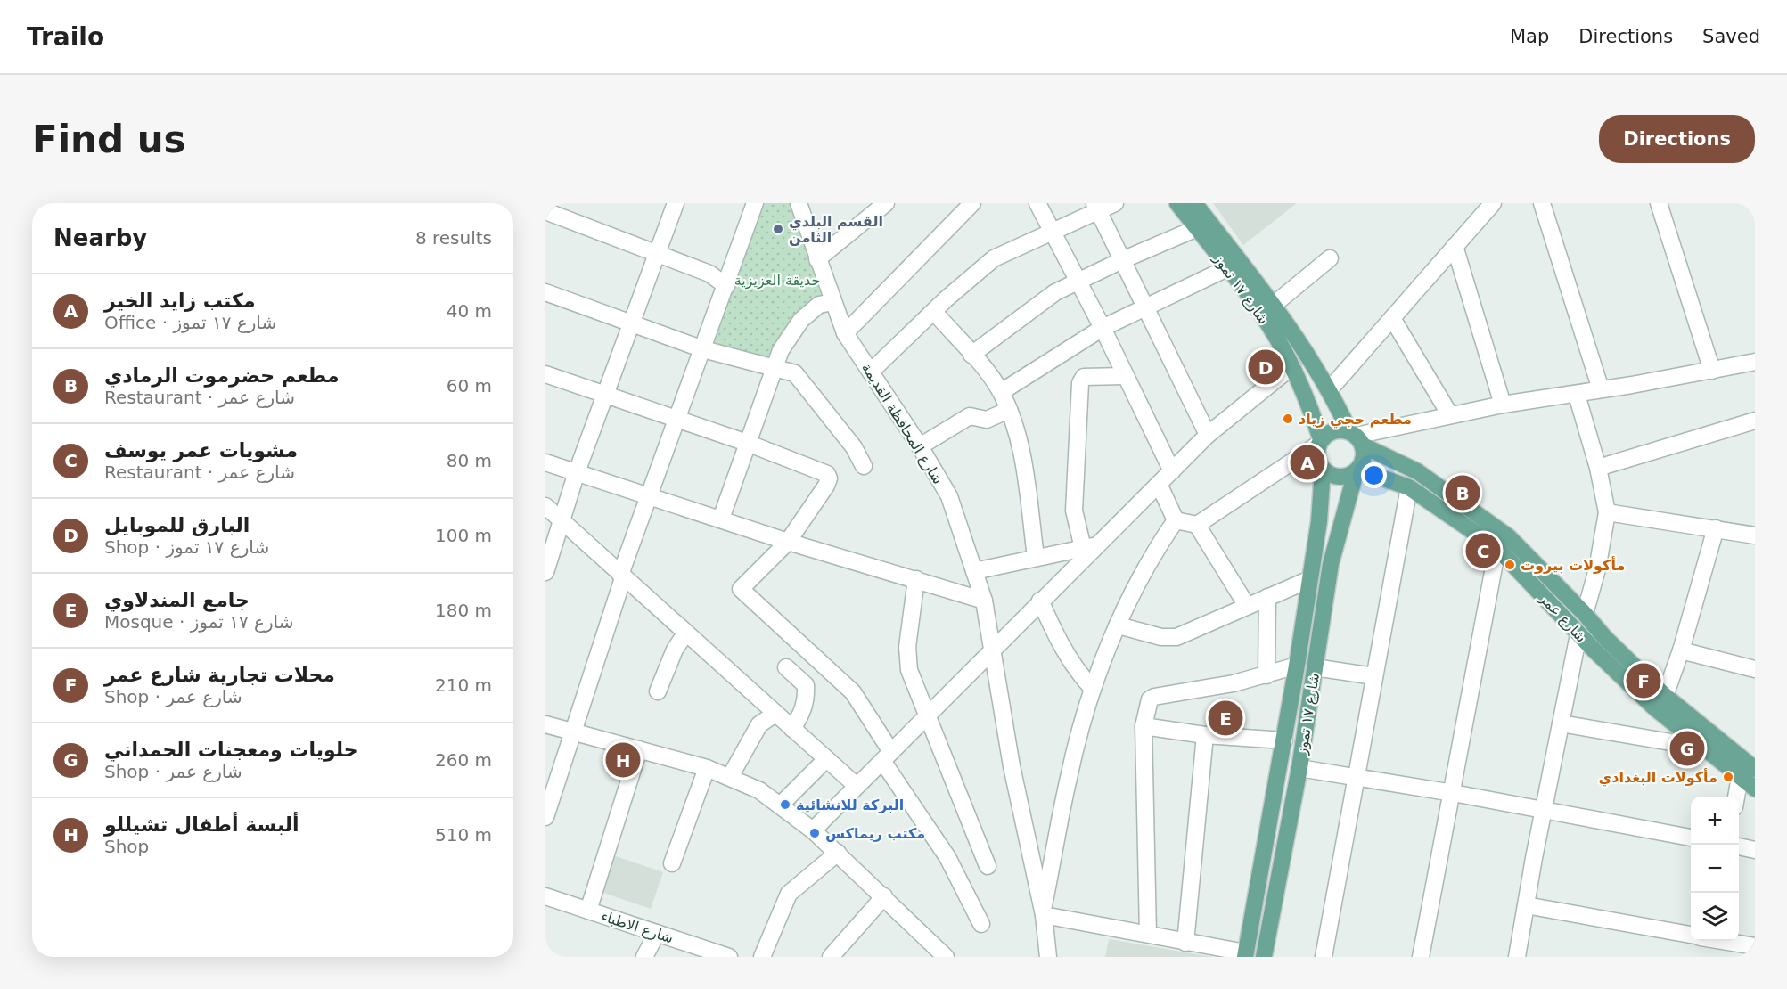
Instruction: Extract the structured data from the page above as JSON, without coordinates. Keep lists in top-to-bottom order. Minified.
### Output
{"streets":{"main road":["شارع ١٧ تموز","شارع عمر"],"street":["شارع المحافظة القديمة","شارع الاطباء"]},"crossings":[["شارع ١٧ تموز","شارع عمر"]],"parks":["حديقة العزيزية"],"places":["القسم البلدي الثامن","مطعم حجي زياد","مأكولات بيروت","مأكولات البغدادي","البركة للانشائية","مكتب ريماكس"],"page":{"header":"Trailo","nav":["Map","Directions","Saved"],"buttons":"Directions","title":"Find us","heading":["Nearby","8 results"],"list":[{"mark":"A","name":"مكتب زايد الخير","note":"Office · شارع ١٧ تموز","value":"40 m"},{"mark":"B","name":"مطعم حضرموت الرمادي","note":"Restaurant · شارع عمر","value":"60 m"},{"mark":"C","name":"مشويات عمر يوسف","note":"Restaurant · شارع عمر","value":"80 m"},{"mark":"D","name":"البارق للموبايل","note":"Shop · شارع ١٧ تموز","value":"100 m"},{"mark":"E","name":"جامع المندلاوي","note":"Mosque · شارع ١٧ تموز","value":"180 m"},{"mark":"F","name":"محلات تجارية شارع عمر","note":"Shop · شارع عمر","value":"210 m"},{"mark":"G","name":"حلويات ومعجنات الحمداني","note":"Shop · شارع عمر","value":"260 m"},{"mark":"H","name":"ألبسة أطفال تشيللو","note":"Shop","value":"510 m"}],"pins":["D","A","B","C","F","E","G","H"],"map_buttons":["+","−"]}}
